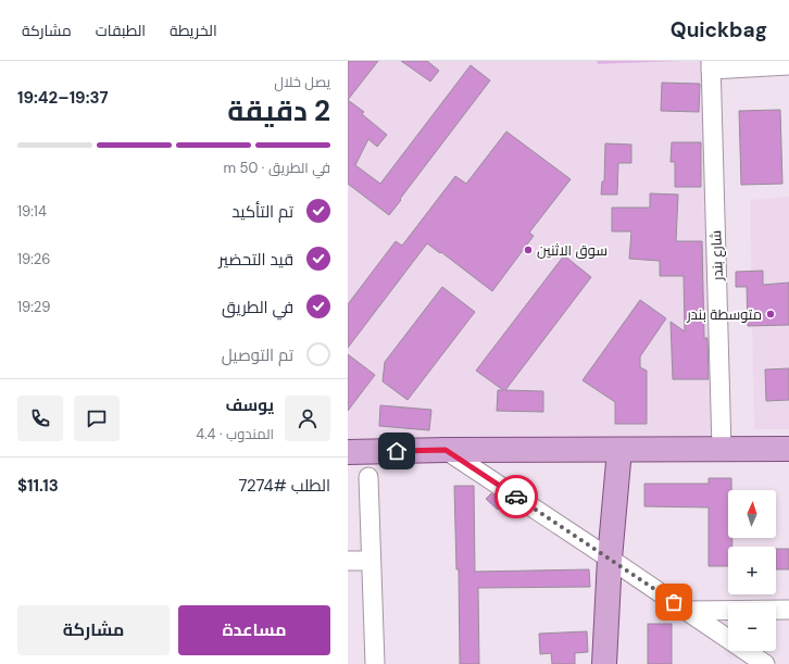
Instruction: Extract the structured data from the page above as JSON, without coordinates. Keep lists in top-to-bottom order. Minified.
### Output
{"streets":{"street":["شارع بندر"]},"places":["ﺳﻮق اﻻﺛﻨﻴﻦ","متوسطة بندر"],"north":"top","page":{"header":"Quickbag","nav":["الخريطة","الطبقات","مشاركة"],"heading":["2 دقيقة","يصل خلال","19:37–19:42"],"panel":["يوسف","المندوب · 4.4","الطلب #7274","$11.13"],"bar":"في الطريق · 50 m","list":[["تم التأكيد","19:14"],["قيد التحضير","19:26"],["في الطريق","19:29"],"تم التوصيل"],"map_buttons":["+","−"],"buttons":["مساعدة","مشاركة"]}}
